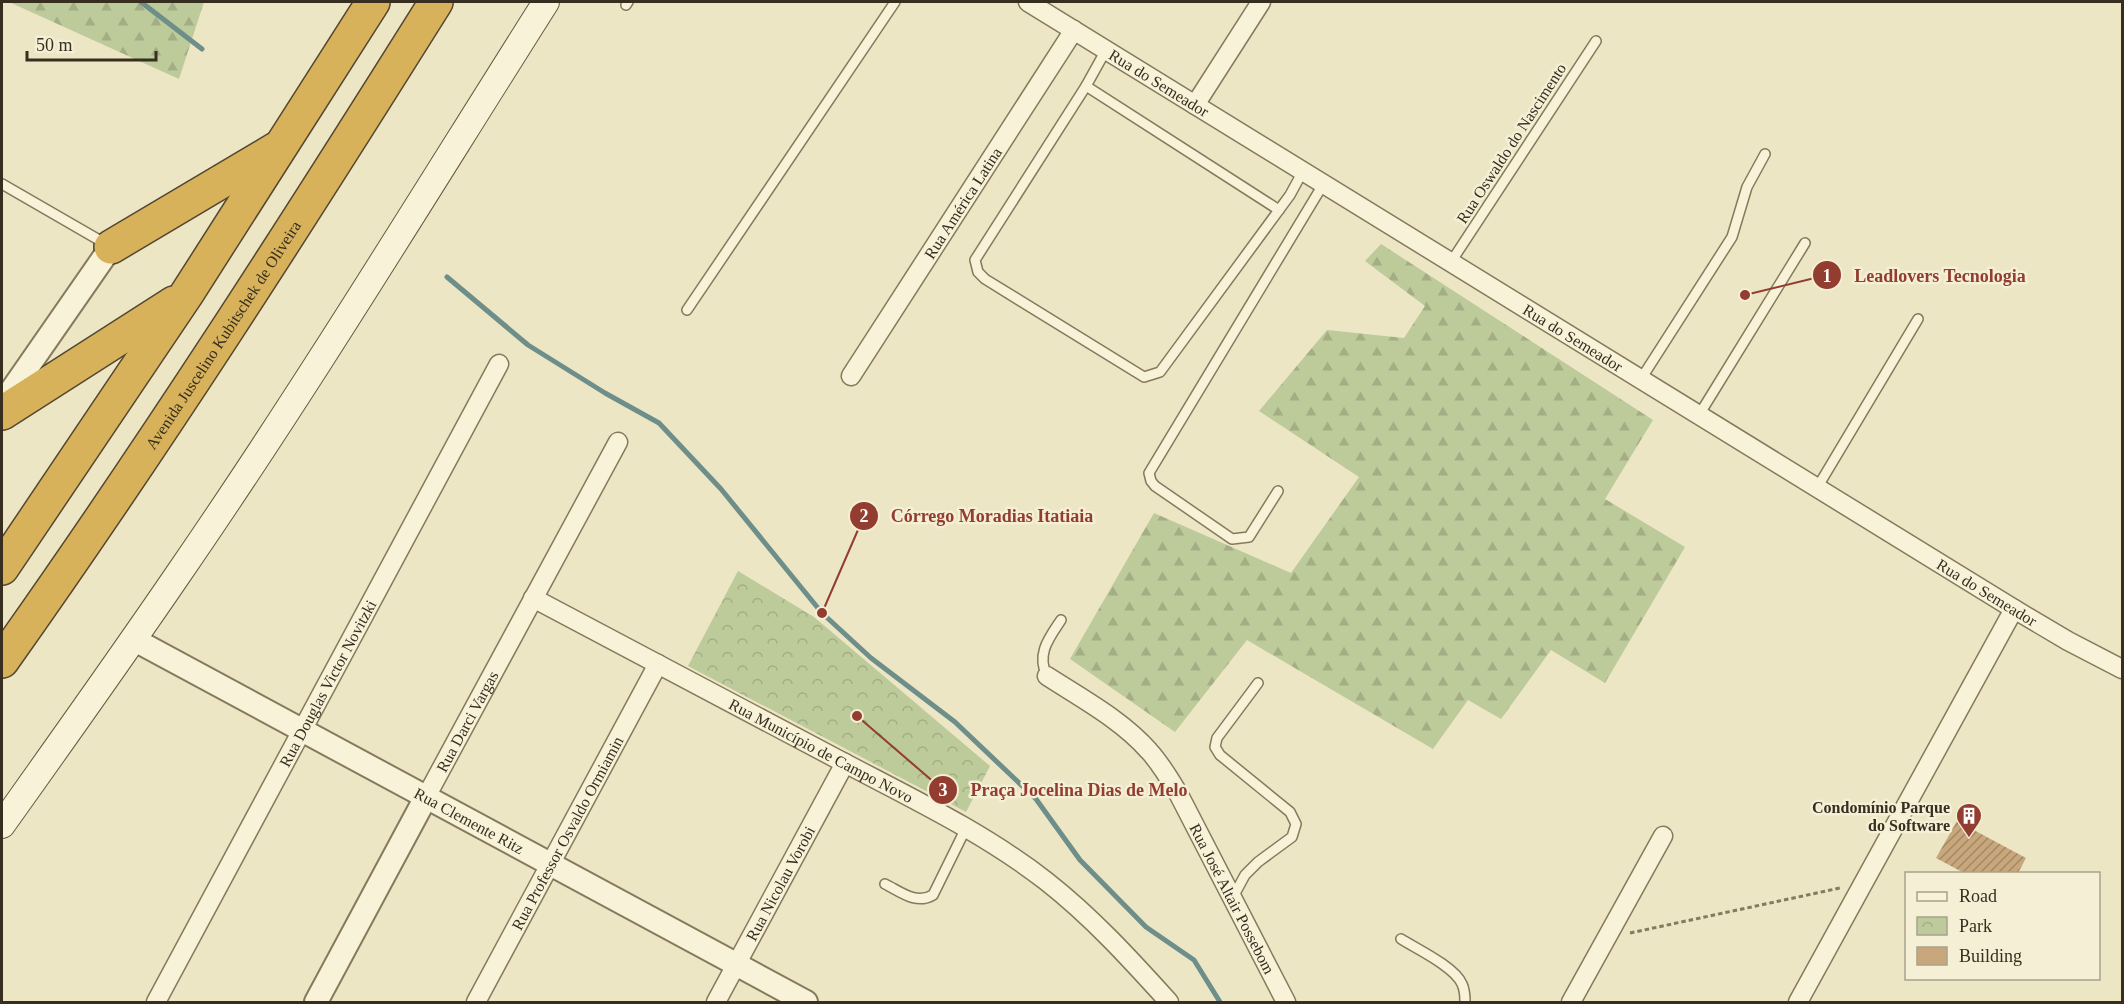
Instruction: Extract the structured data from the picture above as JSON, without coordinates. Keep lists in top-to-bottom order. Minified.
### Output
{"streets":{"highway":["Avenida Juscelino Kubitschek de Oliveira"],"street":["Rua do Semeador","Rua América Latina","Rua Douglas Victor Novitzki","Rua Darci Vargas","Rua Município de Campo Novo","Rua Clemente Ritz","Rua Professor Osvaldo Ormiamin","Rua Nicolau Vorobi","Rua José Altair Possebom"],"lane":["Rua Oswaldo do Nascimento"]},"crossings":[["Rua do Semeador","Rua Oswaldo do Nascimento"],["Rua do Semeador","Rua América Latina"],["Rua Douglas Victor Novitzki","Rua Clemente Ritz"],["Rua Darci Vargas","Rua Município de Campo Novo"],["Rua Darci Vargas","Rua Clemente Ritz"],["Rua Município de Campo Novo","Rua Professor Osvaldo Ormiamin"],["Rua Município de Campo Novo","Rua Nicolau Vorobi"],["Rua Clemente Ritz","Rua Professor Osvaldo Ormiamin"],["Rua Clemente Ritz","Rua Nicolau Vorobi"]],"places":{"other":["Leadlovers Tecnologia","Córrego Moradias Itatiaia","Praça Jocelina Dias de Melo"],"building":["Condomínio Parque do Software"]},"legend":["Road","Park","Building"],"scale_bar":"50 m"}
